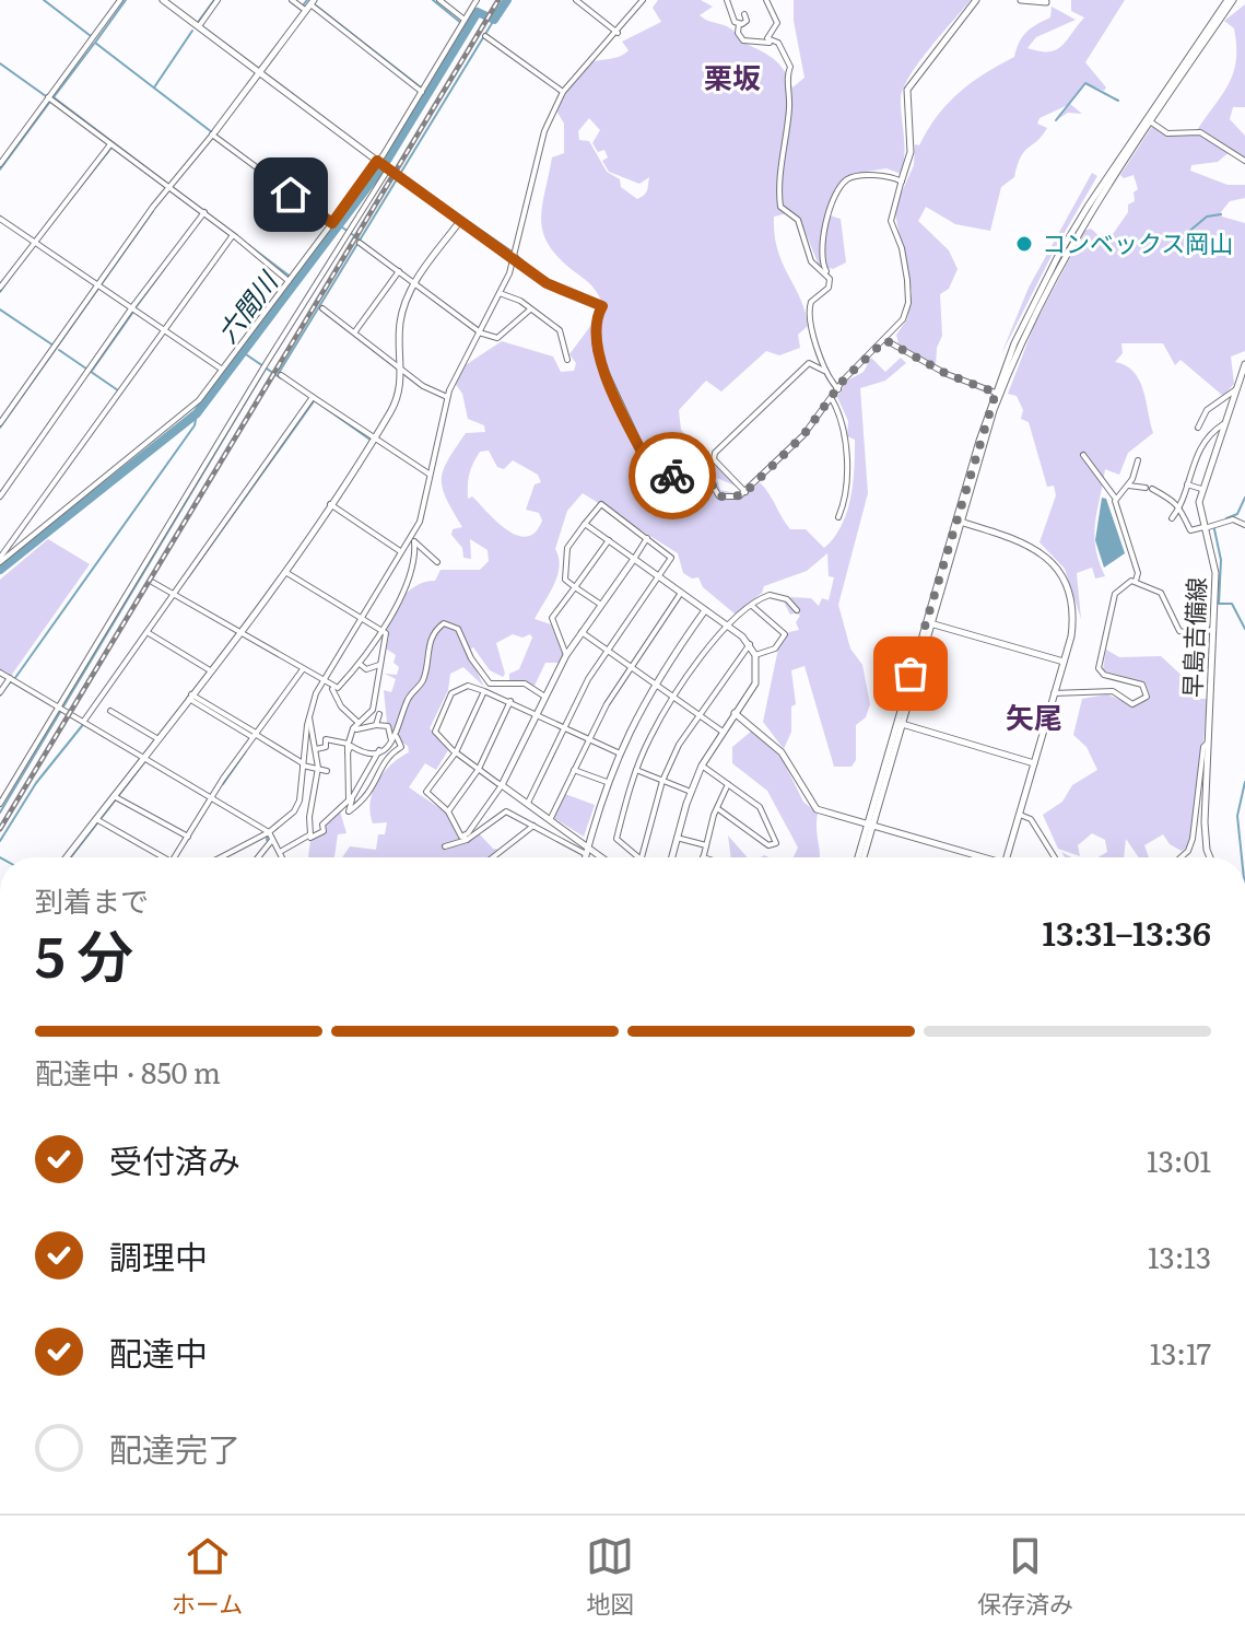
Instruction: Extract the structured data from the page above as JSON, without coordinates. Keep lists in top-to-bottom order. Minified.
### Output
{"streets":{"street":["早島吉備線"]},"districts":["栗坂","矢尾"],"water":["六間川"],"places":["コンベックス岡山"],"page":{"heading":["5 分","到着まで","13:31–13:36"],"bar":"配達中 · 850 m","list":[["受付済み","13:01"],["調理中","13:13"],["配達中","13:17"],"配達完了"],"tabs":["ホーム","地図","保存済み"]}}
